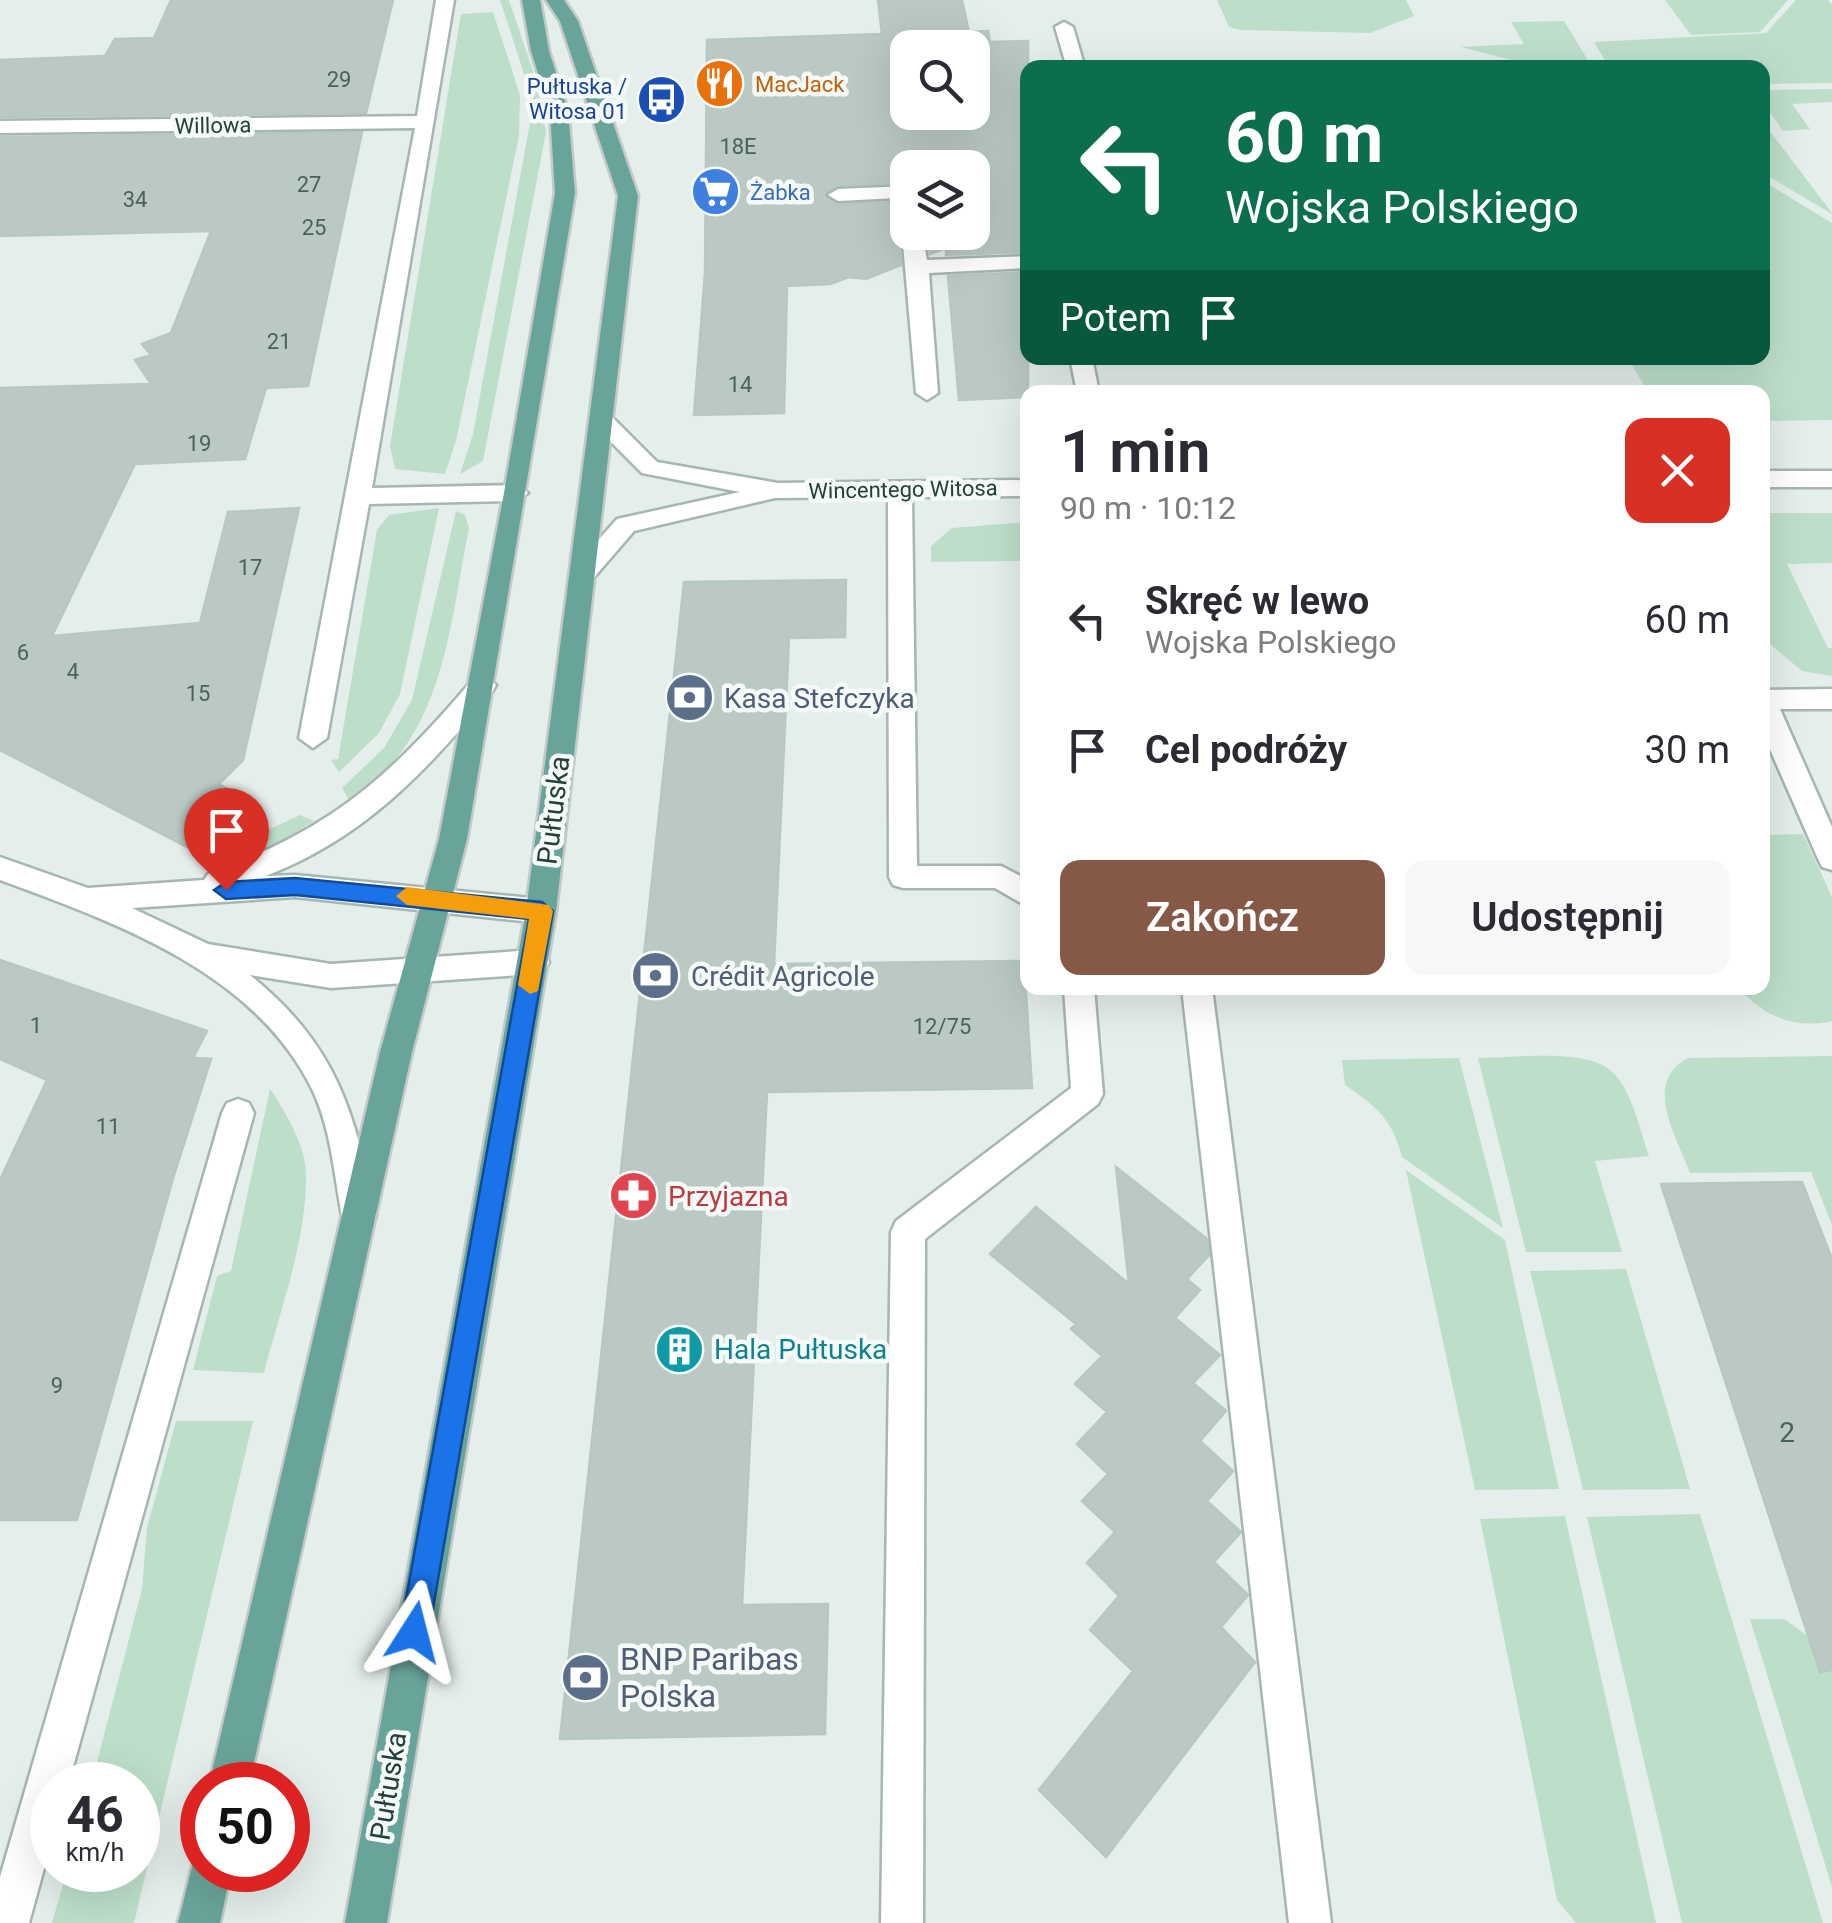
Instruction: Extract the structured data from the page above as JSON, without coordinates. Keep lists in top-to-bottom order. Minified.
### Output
{"streets":{"main road":["Pułtuska"],"street":["Willowa","Wincentego Witosa"]},"crossings":[["Wincentego Witosa","Pułtuska"]],"places":{"restaurant":["MacJack"],"bus stop":["Pułtuska / Witosa 01"],"supermarket":["Żabka"],"bank":["Kasa Stefczyka","Crédit Agricole","BNP Paribas Polska"],"pharmacy":["Przyjazna"],"building":["Hala Pułtuska"]},"house_numbers":["29","18E","27","34","25","21","14","19","17","6","4","15","1","12/75","11","9","2"],"page":{"turn":["60 m","Wojska Polskiego"],"then":"Potem","heading":["1 min","90 m · 10:12"],"list":[{"name":"Skręć w lewo","note":"Wojska Polskiego","value":"60 m"},{"name":"Cel podróży","value":"30 m"}],"buttons":["Zakończ","Udostępnij"],"speed":"46 km/h","limit":"50"}}
